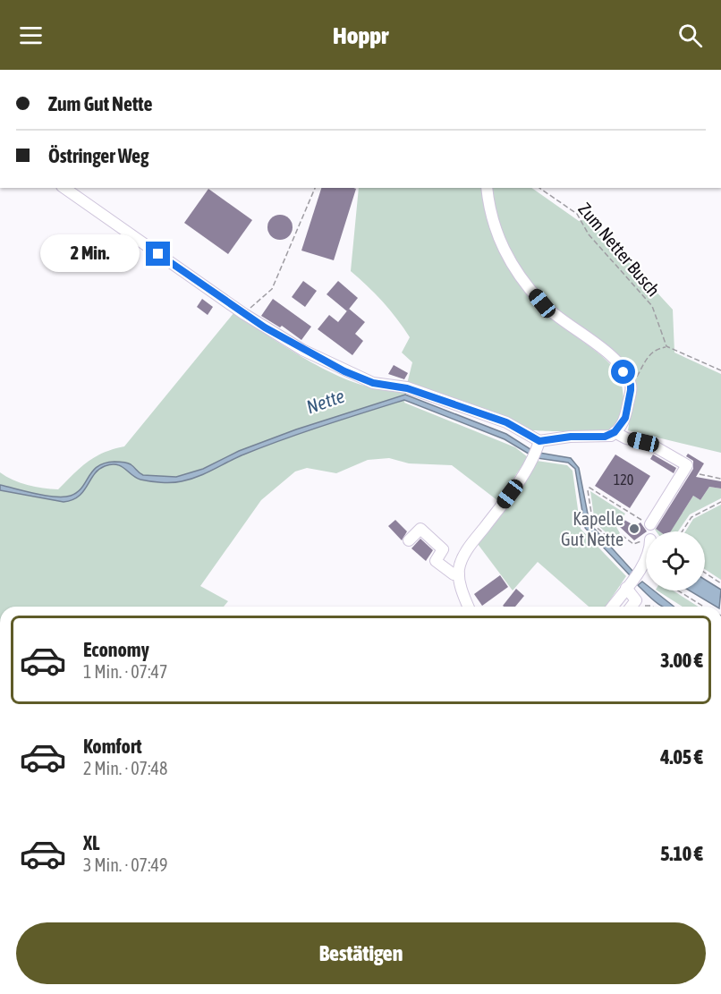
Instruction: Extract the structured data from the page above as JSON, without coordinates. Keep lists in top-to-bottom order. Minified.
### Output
{"streets":{"path":["Zum Netter Busch"]},"water":["Nette"],"places":["Kapelle Gut Nette"],"house_numbers":["120"],"page":{"header":"Hoppr","banner":["Zum Gut Nette","Östringer Weg"],"bubble":"2 Min.","list":[{"name":"Economy","note":"1 Min. · 07:47","value":"3.00 €"},{"name":"Komfort","note":"2 Min. · 07:48","value":"4.05 €"},{"name":"XL","note":"3 Min. · 07:49","value":"5.10 €"}],"buttons":"Bestätigen"}}
